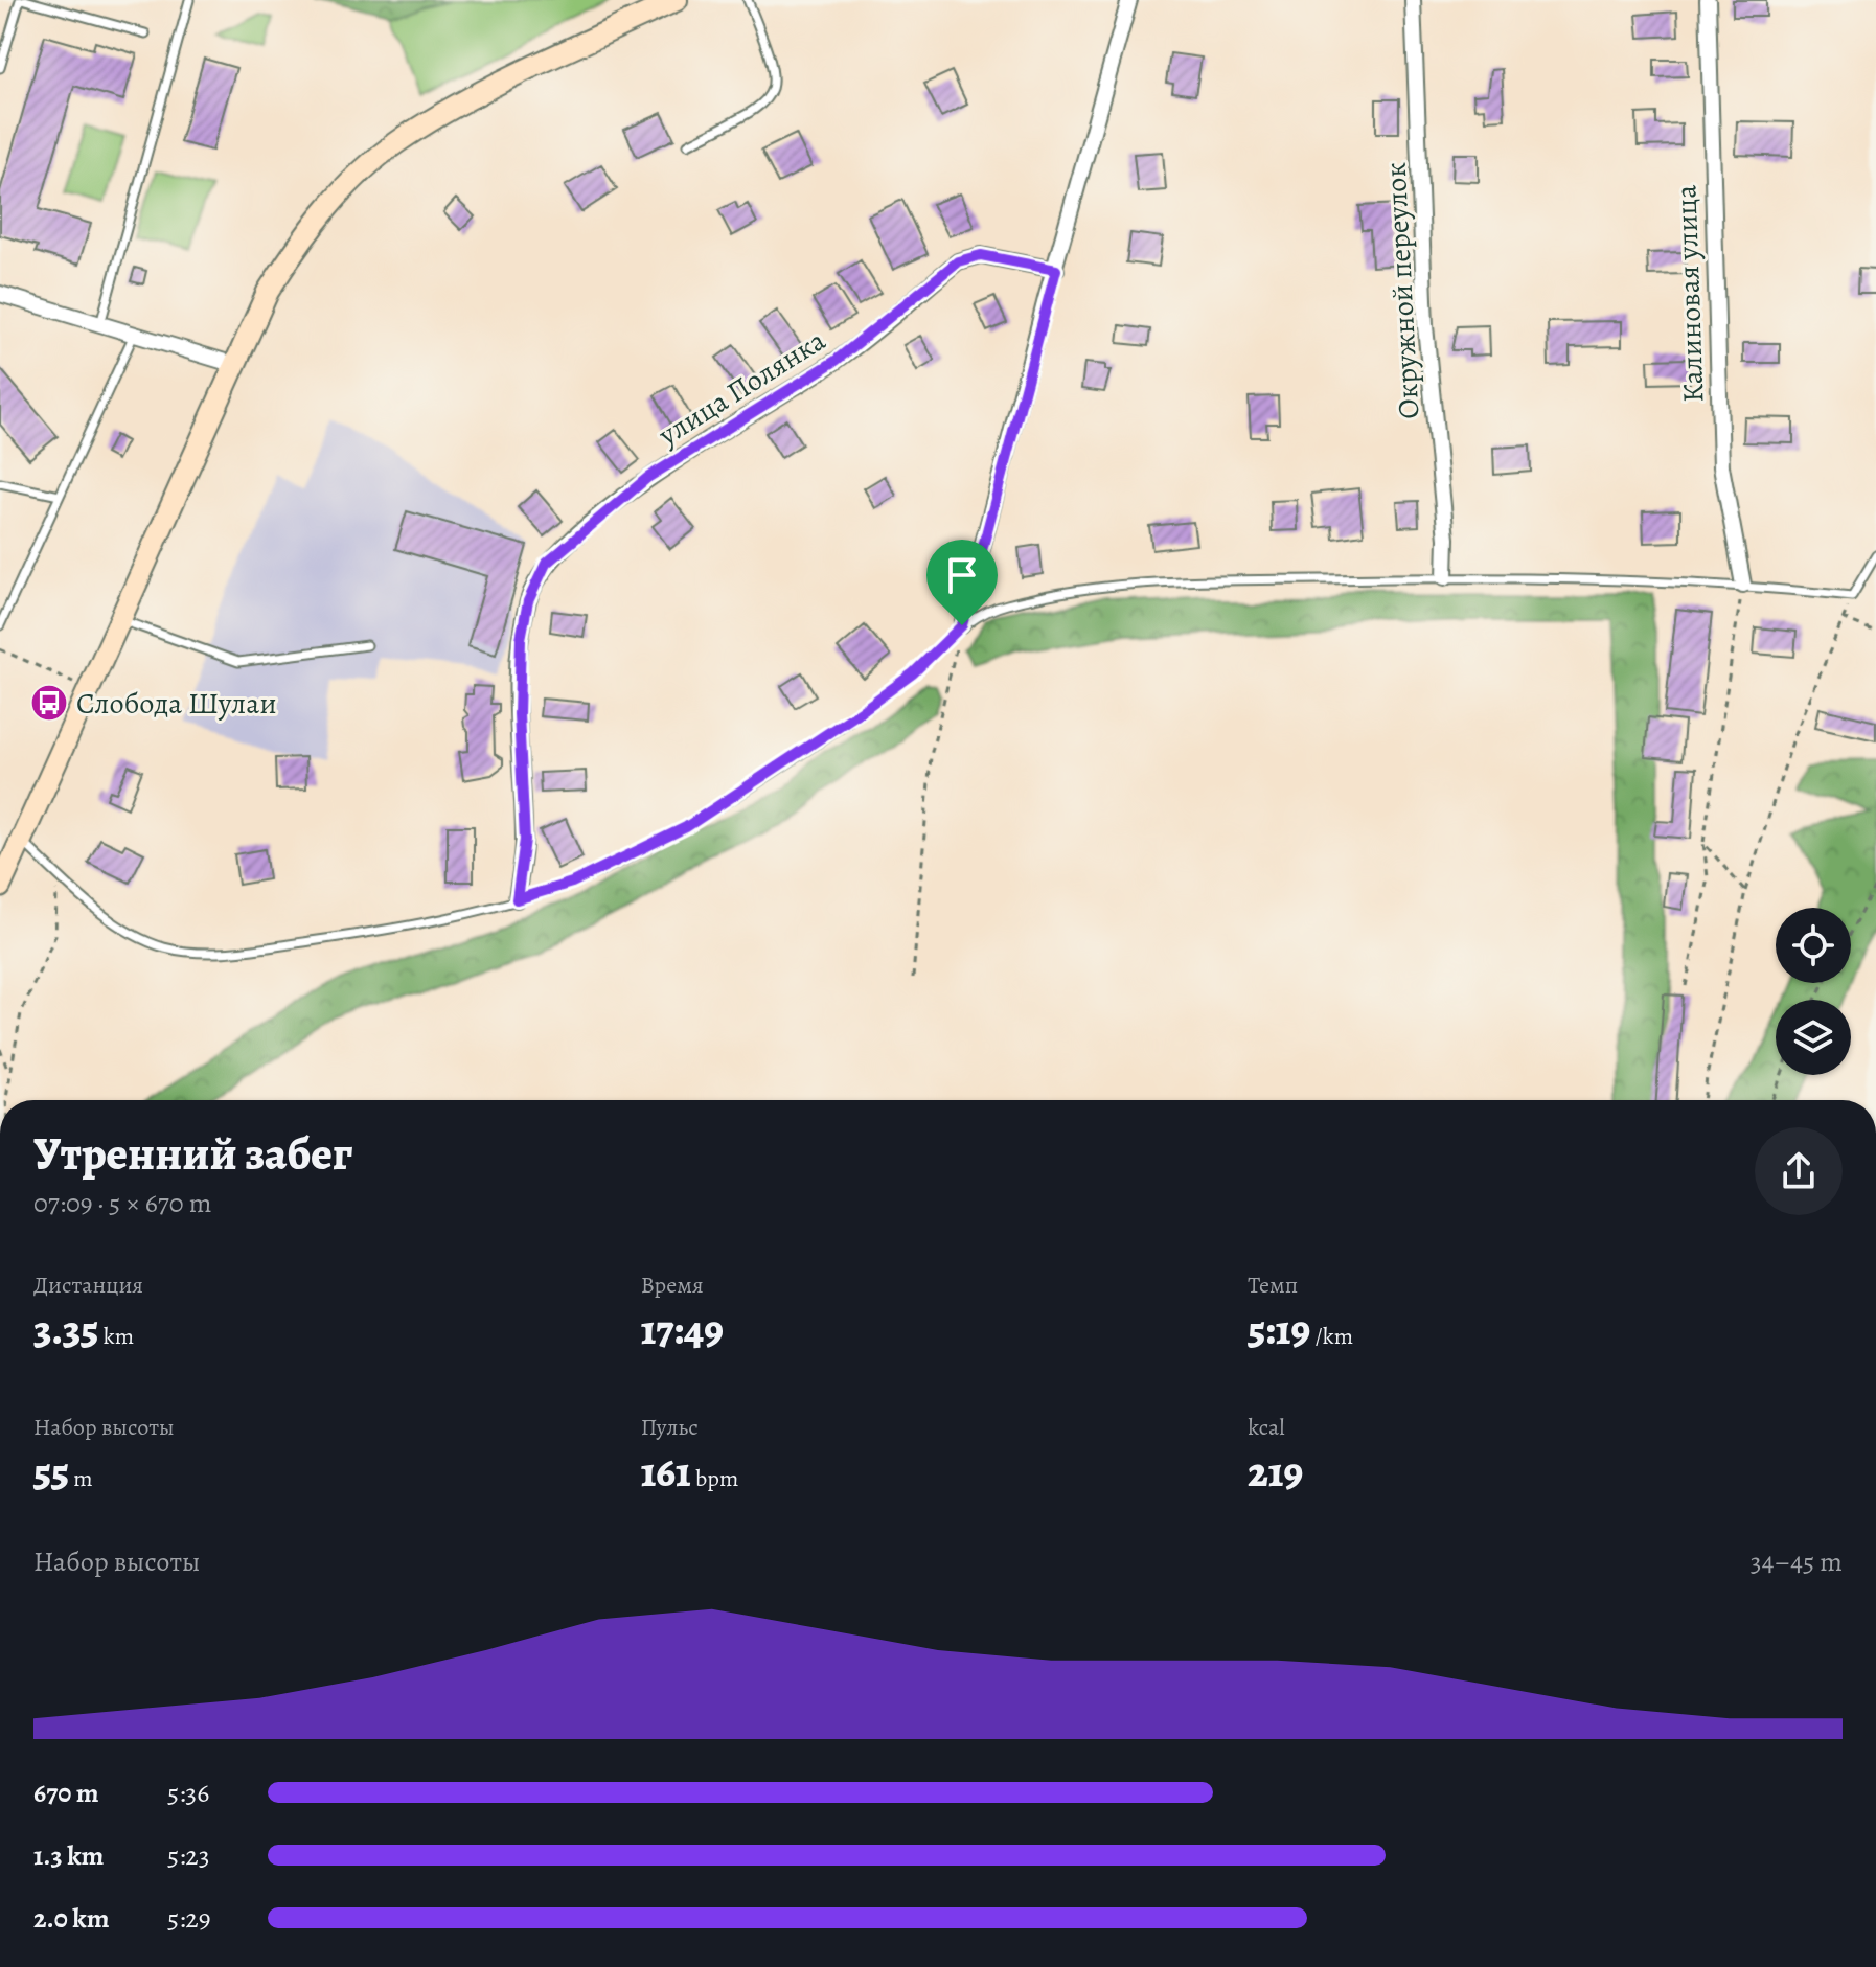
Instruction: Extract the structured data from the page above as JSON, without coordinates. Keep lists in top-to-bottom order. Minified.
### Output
{"streets":{"street":["Окружной переулок","Калиновая улица","улица Полянка"]},"places":{"bus stop":["Слобода Шулаи"]},"page":{"heading":["Утренний забег","07:09 · 5 × 670 m"],"stats":[["Дистанция","3.35 km"],["Время","17:49"],["Темп","5:19 /km"],["Набор высоты","55 m"],["Пульс","161 bpm"],["kcal","219"]],"chart":["Набор высоты","34–45 m"],"list":[{"name":"670 m","note":"5:36"},{"name":"1.3 km","note":"5:23"},{"name":"2.0 km","note":"5:29"}]}}
